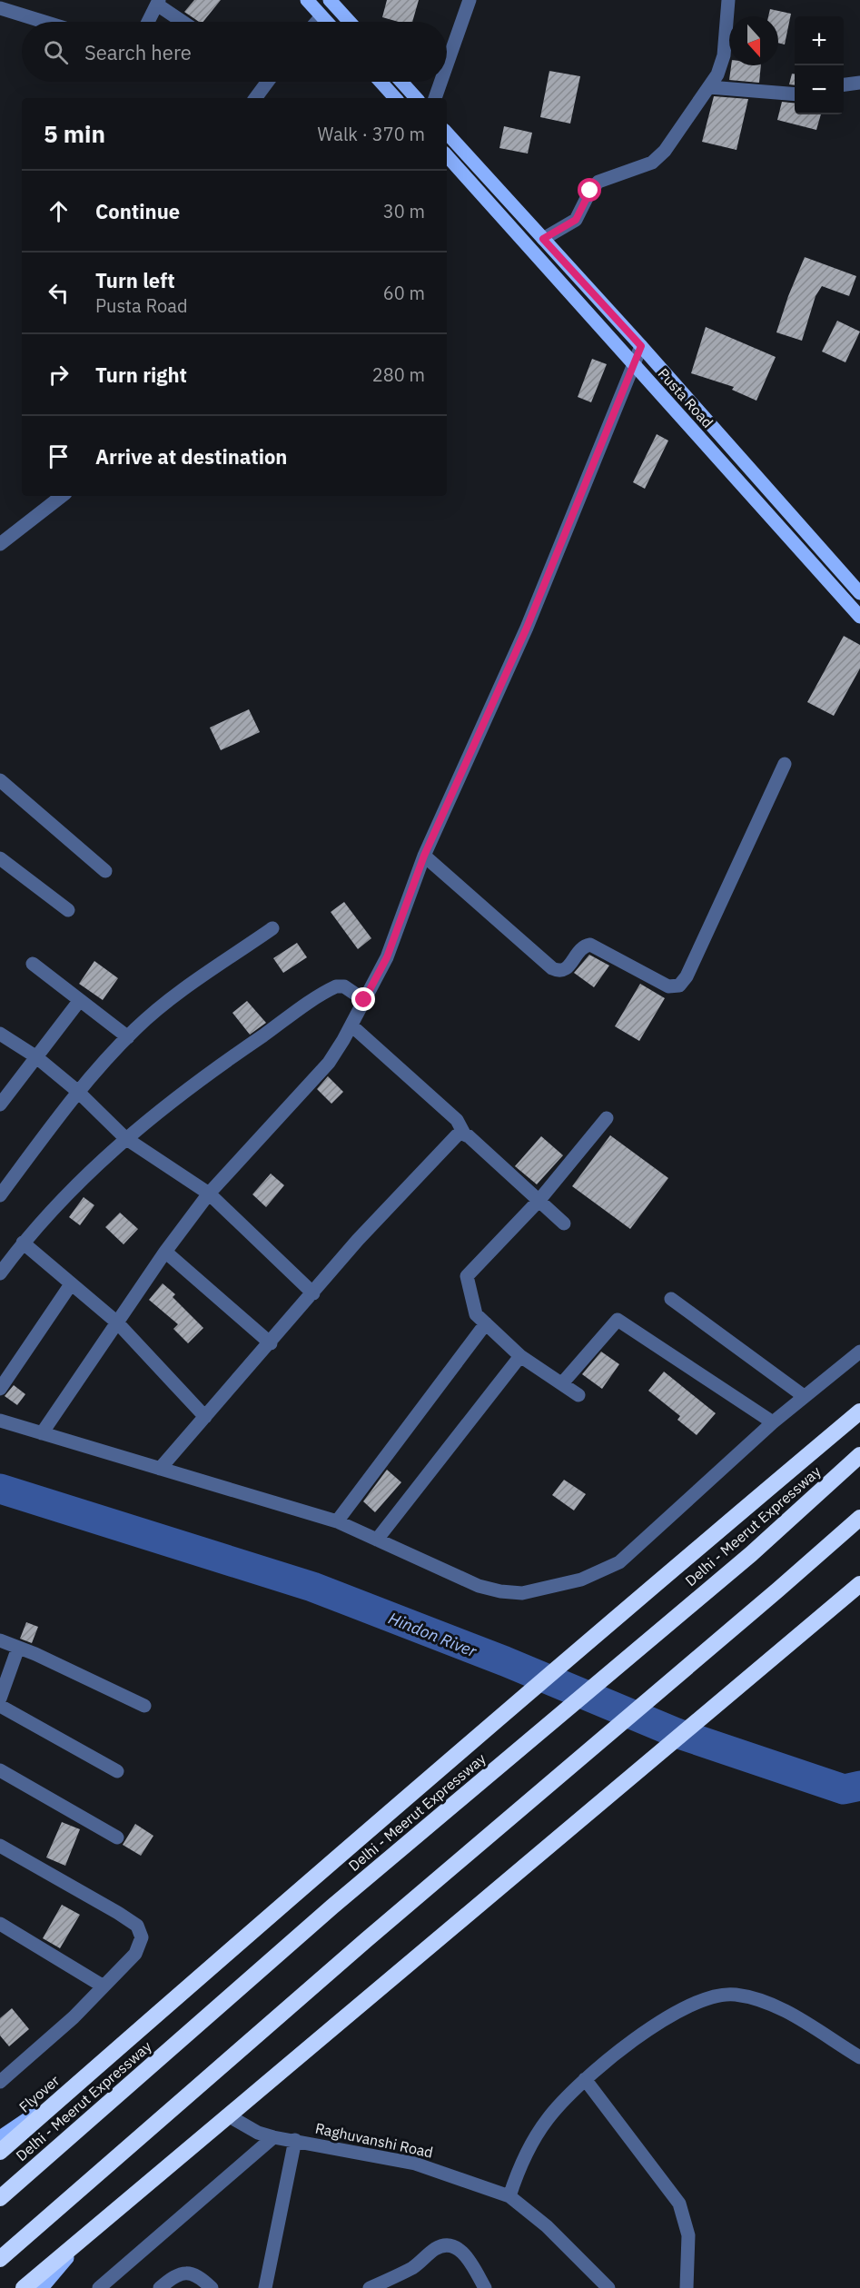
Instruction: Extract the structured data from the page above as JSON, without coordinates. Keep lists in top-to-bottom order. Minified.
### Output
{"streets":{"highway":["Delhi - Meerut Expressway","Flyover"],"main road":["Pusta Road"],"street":["Raghuvanshi Road"]},"water":["Hindon River"],"north":"bottom","page":{"map_buttons":["+","−"],"search":"Search here","heading":["5 min","Walk · 370 m"],"list":[["Continue","30 m"],["Turn left","Pusta Road","60 m"],["Turn right","280 m"],"Arrive at destination"]}}
